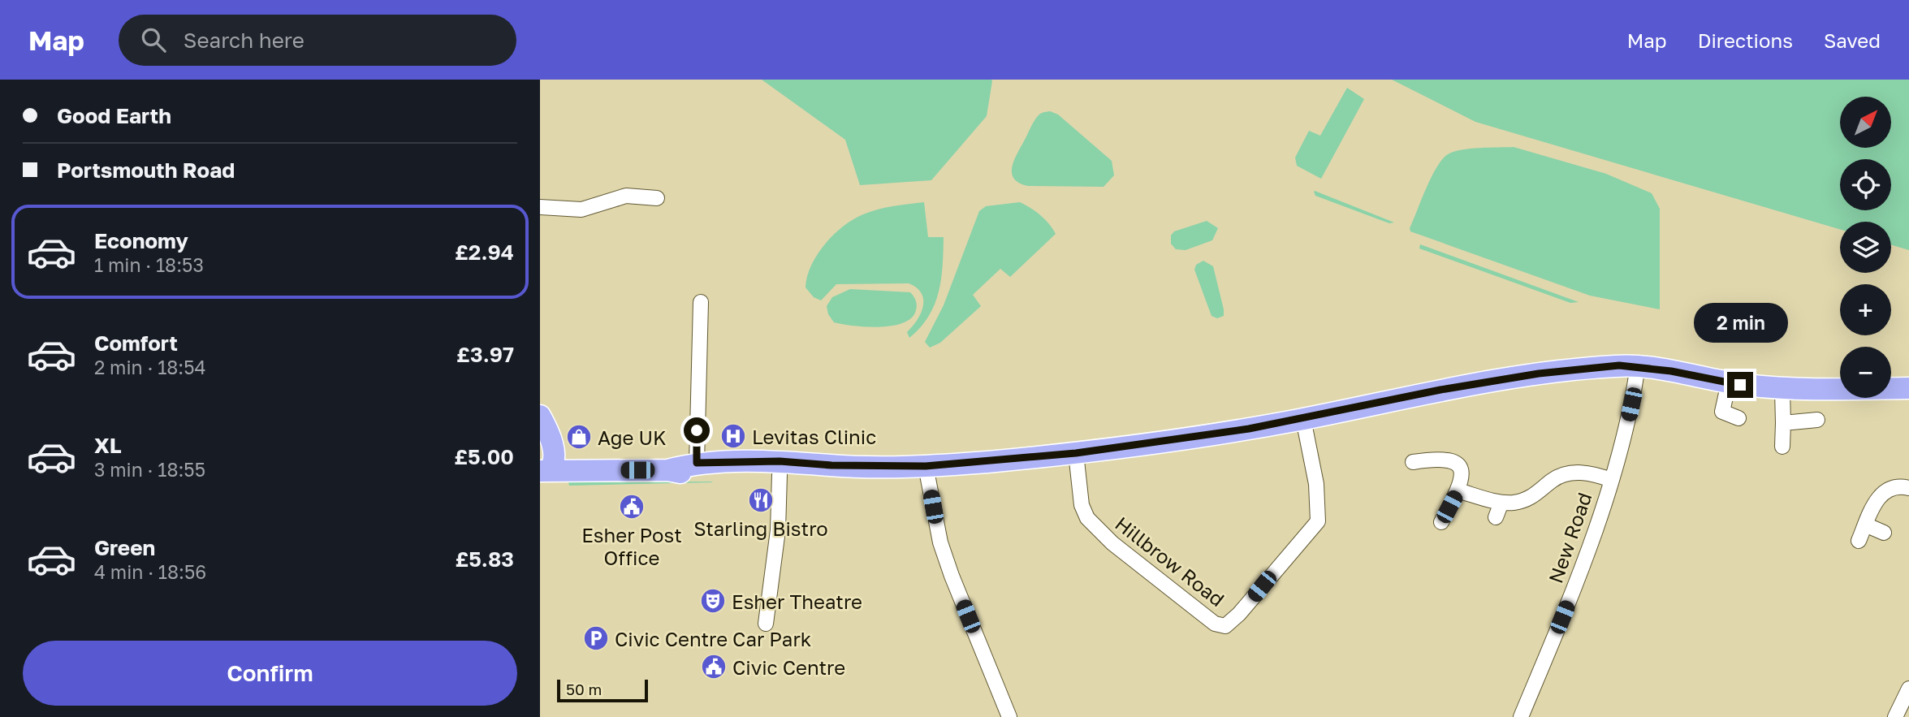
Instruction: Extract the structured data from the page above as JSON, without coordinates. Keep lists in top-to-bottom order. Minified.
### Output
{"streets":{"street":["New Road","Hillbrow Road"]},"places":{"hospital":["Levitas Clinic"],"shop":["Age UK"],"restaurant":["Starling Bistro"],"public building":["Esher Post Office","Civic Centre"],"theatre":["Esher Theatre"],"parking":["Civic Centre Car Park"]},"scale_bar":"50 m","north":"top right","page":{"header":"Map","search":"Search here","nav":["Map","Directions","Saved"],"banner":["Good Earth","Portsmouth Road"],"map_buttons":["+","−"],"list":[{"name":"Economy","note":"1 min · 18:53","value":"£2.94"},{"name":"Comfort","note":"2 min · 18:54","value":"£3.97"},{"name":"XL","note":"3 min · 18:55","value":"£5.00"},{"name":"Green","note":"4 min · 18:56","value":"£5.83"}],"bubble":"2 min","buttons":"Confirm","scale":"50 m"}}
